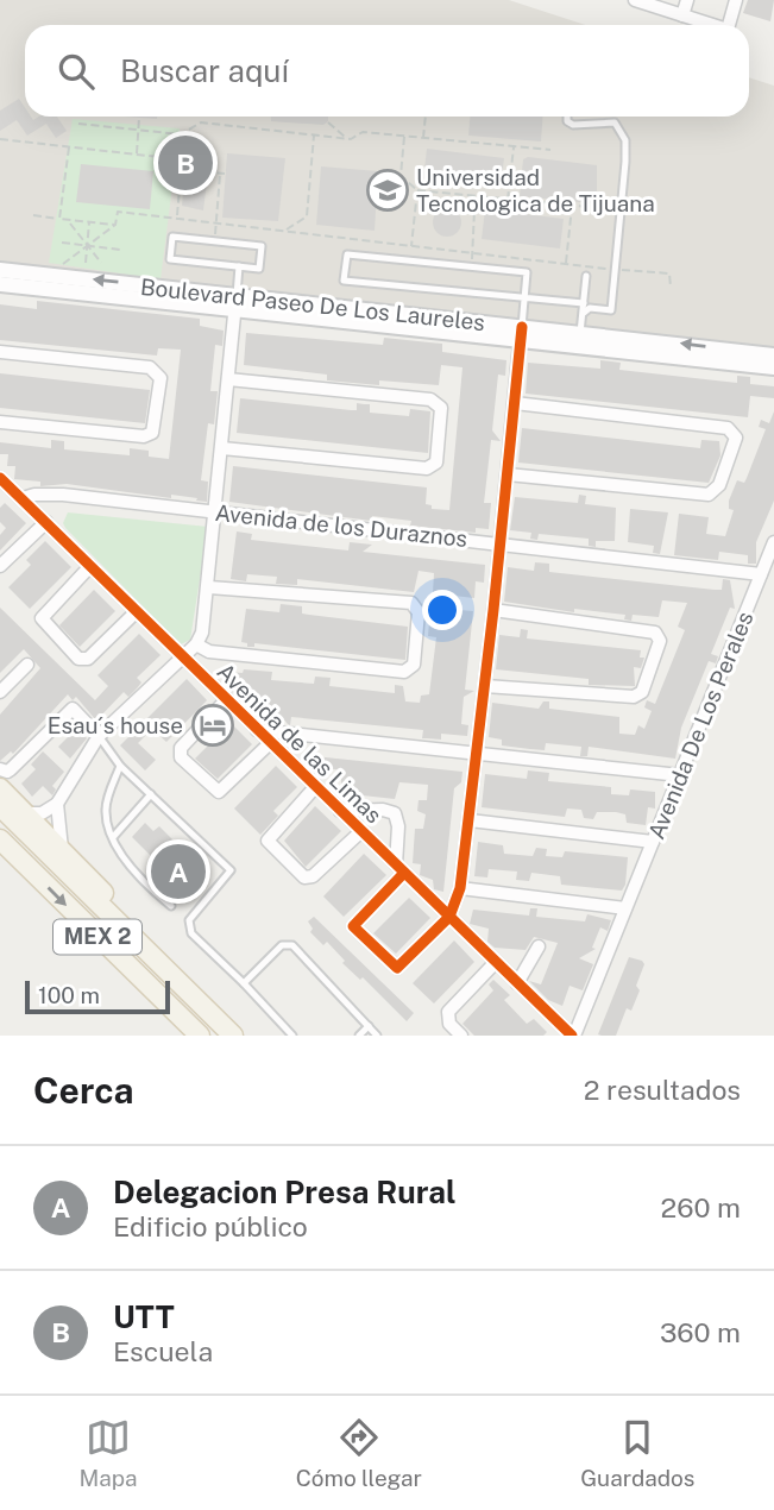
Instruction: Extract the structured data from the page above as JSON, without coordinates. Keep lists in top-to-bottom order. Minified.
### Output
{"streets":{"main road":["MEX 2"],"street":["Boulevard Paseo De Los Laureles","Avenida de los Duraznos","Avenida De Los Perales","Avenida de las Limas"]},"crossings":[["Avenida de los Duraznos","Avenida De Los Perales"],["Avenida de los Duraznos","Avenida de las Limas"],["Avenida De Los Perales","Avenida de las Limas"]],"places":{"school or university":["Universidad Tecnologica de Tijuana"],"hotel":["Esau´s house"]},"scale_bar":"100 m","page":{"search":"Buscar aquí","pins":["B","A"],"scale":"100 m","heading":["Cerca","2 resultados"],"list":[{"mark":"A","name":"Delegacion Presa Rural","note":"Edificio público","value":"260 m"},{"mark":"B","name":"UTT","note":"Escuela","value":"360 m"}],"nav":["Mapa","Cómo llegar","Guardados"]}}
